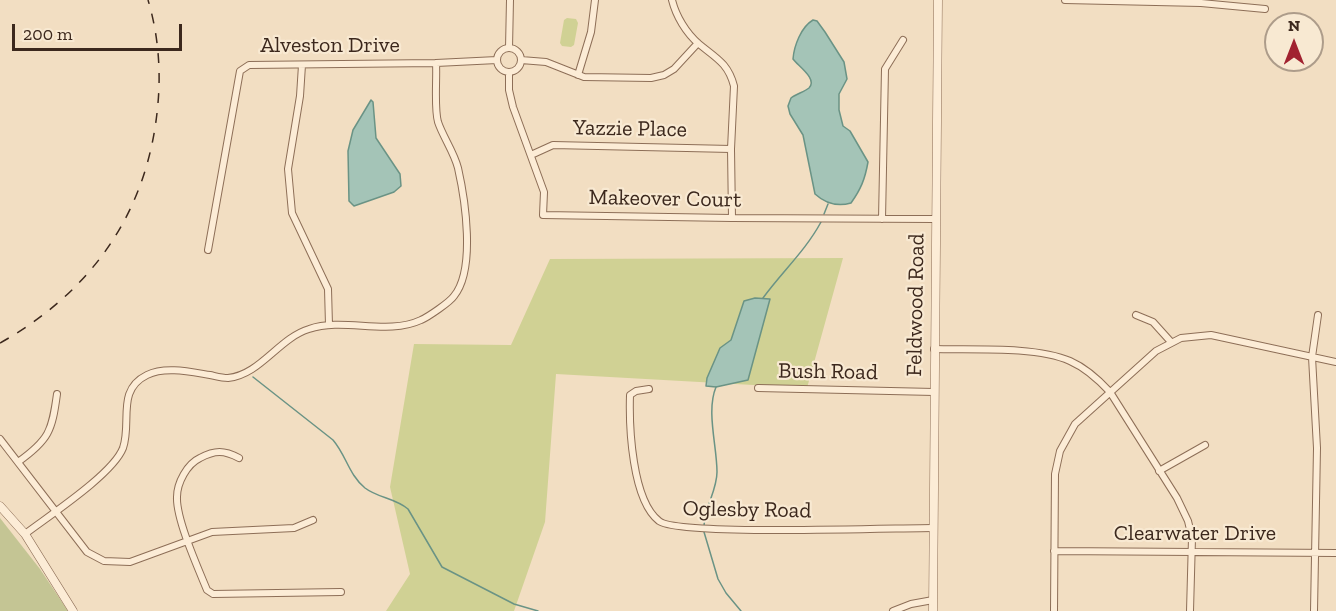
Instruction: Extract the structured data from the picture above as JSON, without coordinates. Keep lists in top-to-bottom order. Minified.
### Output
{"streets":{"street":["Alveston Drive","Yazzie Place","Makeover Court","Feldwood Road","Bush Road","Oglesby Road","Clearwater Drive"]},"crossings":[["Alveston Drive","Makeover Court"],["Yazzie Place","Makeover Court"],["Makeover Court","Feldwood Road"],["Feldwood Road","Bush Road"],["Feldwood Road","Oglesby Road"]],"scale_bar":"200 m","north":"top"}
